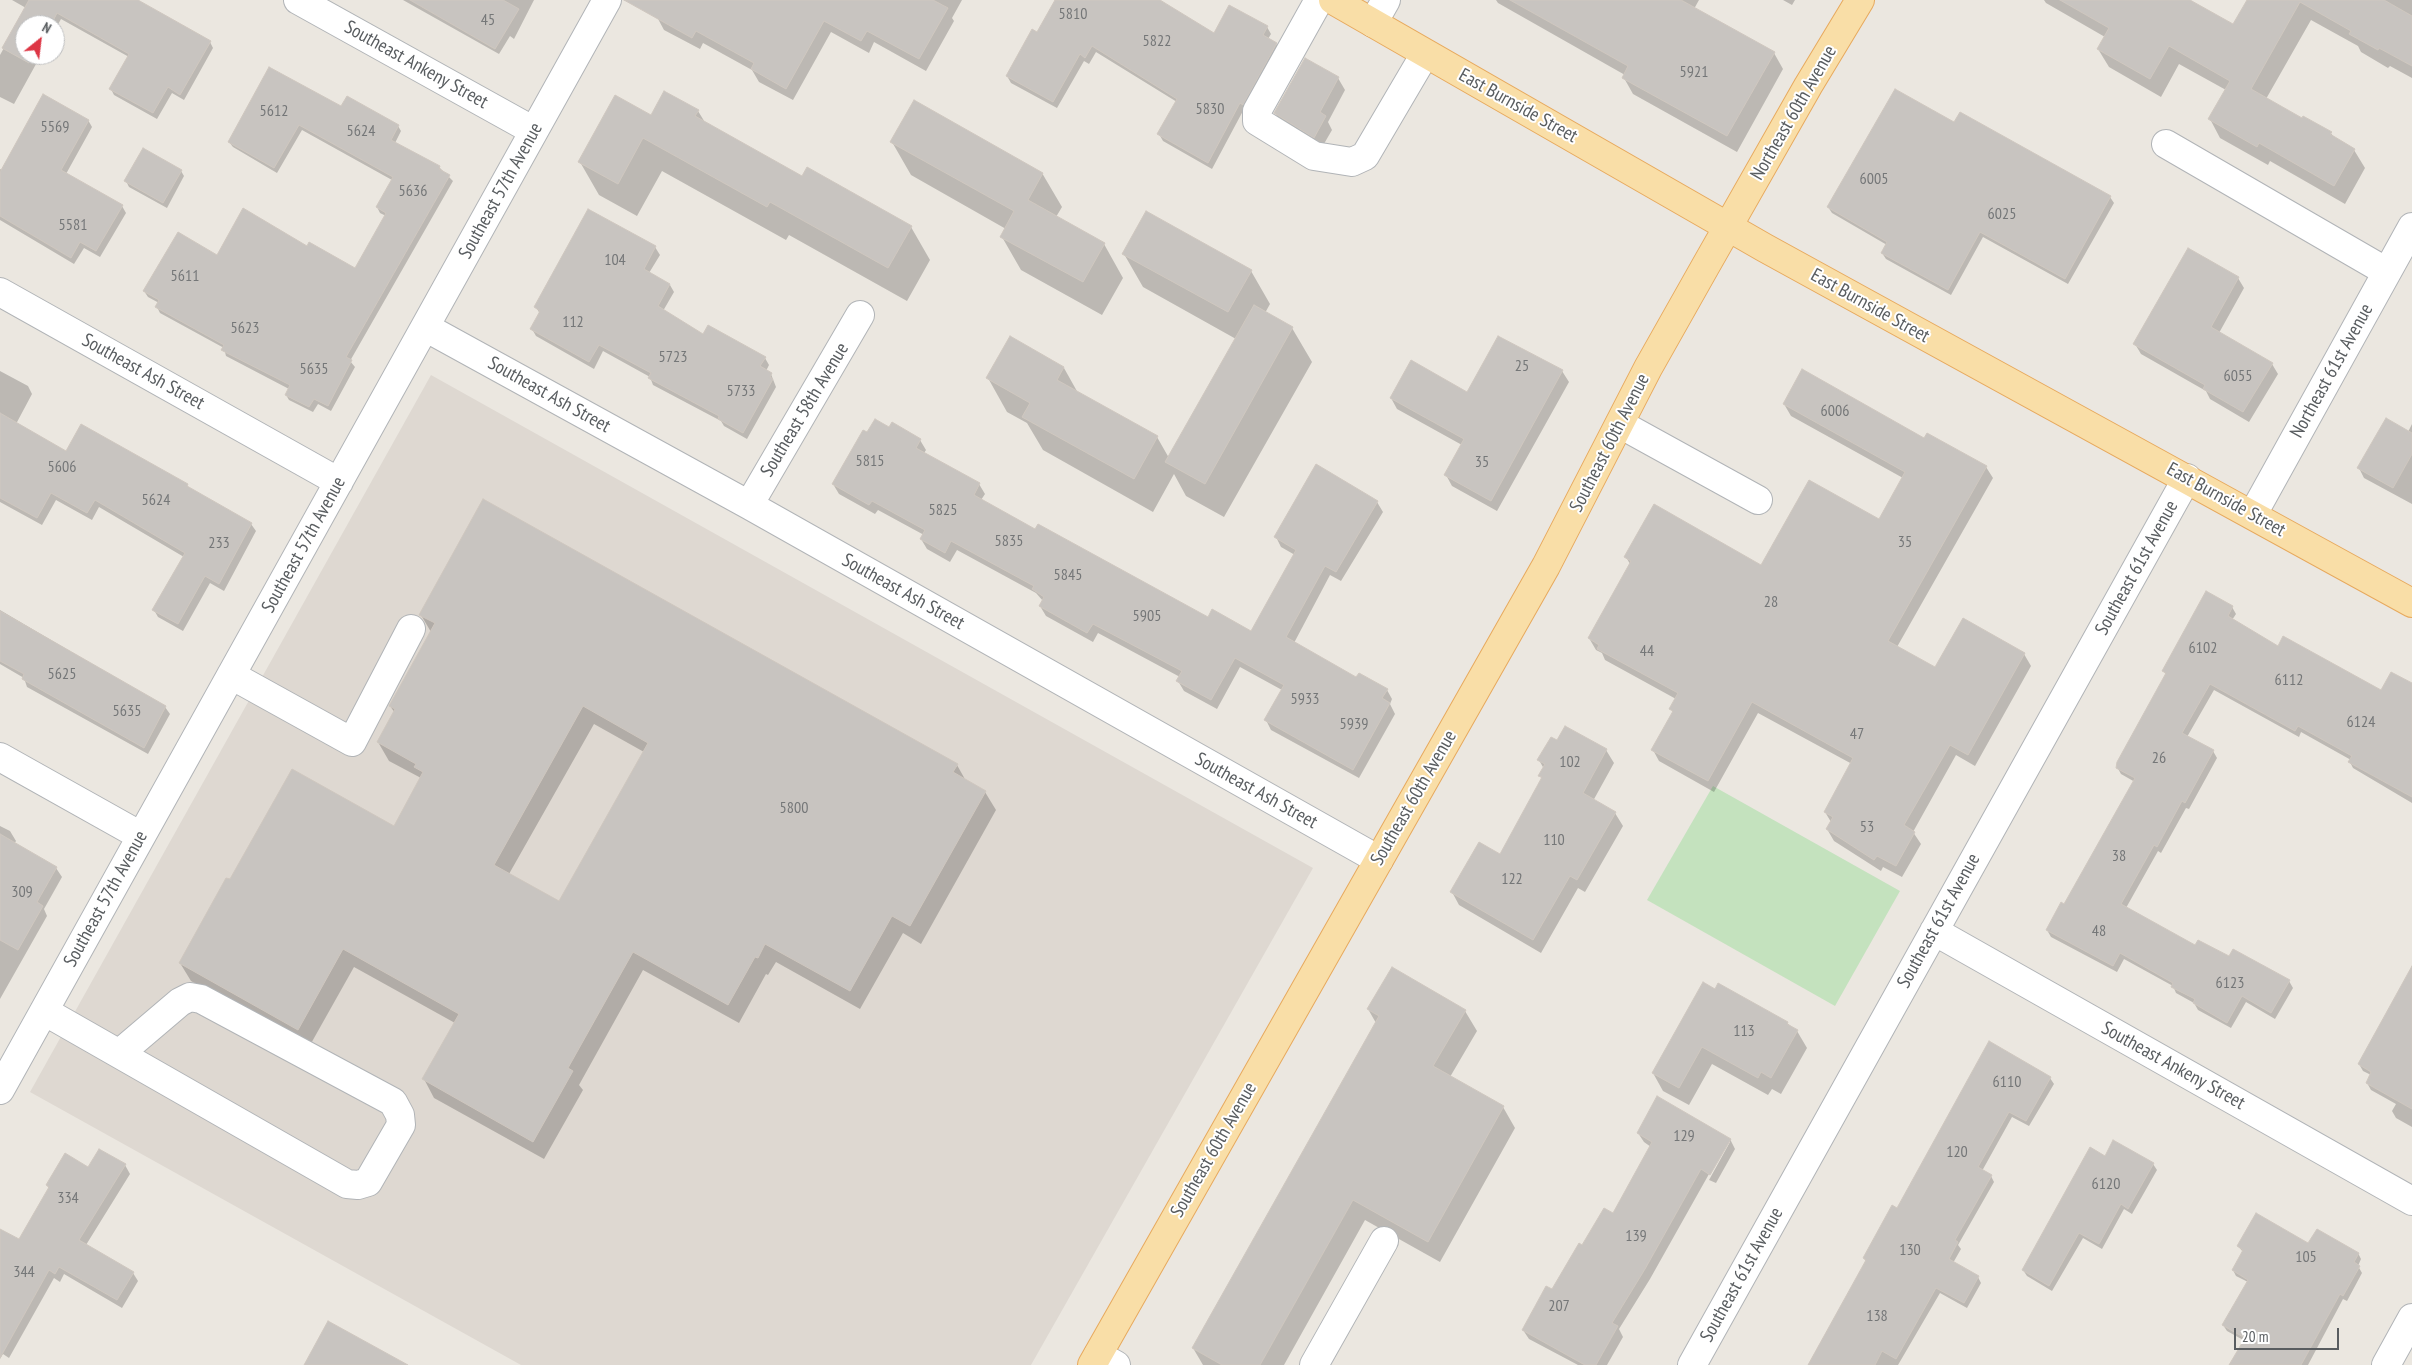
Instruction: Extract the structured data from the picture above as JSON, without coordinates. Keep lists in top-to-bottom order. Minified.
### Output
{"streets":{"main road":["East Burnside Street","Northeast 60th Avenue","Southeast 60th Avenue"],"street":["Southeast Ankeny Street","Southeast 57th Avenue","Northeast 61st Avenue","Southeast Ash Street","Southeast 58th Avenue","Southeast 61st Avenue"]},"crossings":[["Southeast Ankeny Street","Southeast 57th Avenue"],["Southeast Ankeny Street","Southeast 61st Avenue"],["East Burnside Street","Northeast 60th Avenue"],["East Burnside Street","Northeast 61st Avenue"],["East Burnside Street","Southeast 60th Avenue"],["East Burnside Street","Southeast 61st Avenue"],["Northeast 60th Avenue","Southeast 60th Avenue"],["Southeast 57th Avenue","Southeast Ash Street"],["Southeast Ash Street","Southeast 58th Avenue"],["Southeast Ash Street","Southeast 60th Avenue"]],"house_numbers":["5810","45","5822","5921","5830","5612","5569","5624","6005","5636","6025","5581","104","5611","112","5623","5723","25","5635","6055","5733","6006","5815","35","5606","5624","5825","5835","35","233","5845","28","5905","6102","44","5625","6112","5933","5635","6124","5939","47","26","102","5800","53","110","38","122","309","48","6123","113","6110","129","120","6120","334","139","130","105","344","207","138"],"scale_bar":"20 m","north":"top right"}
